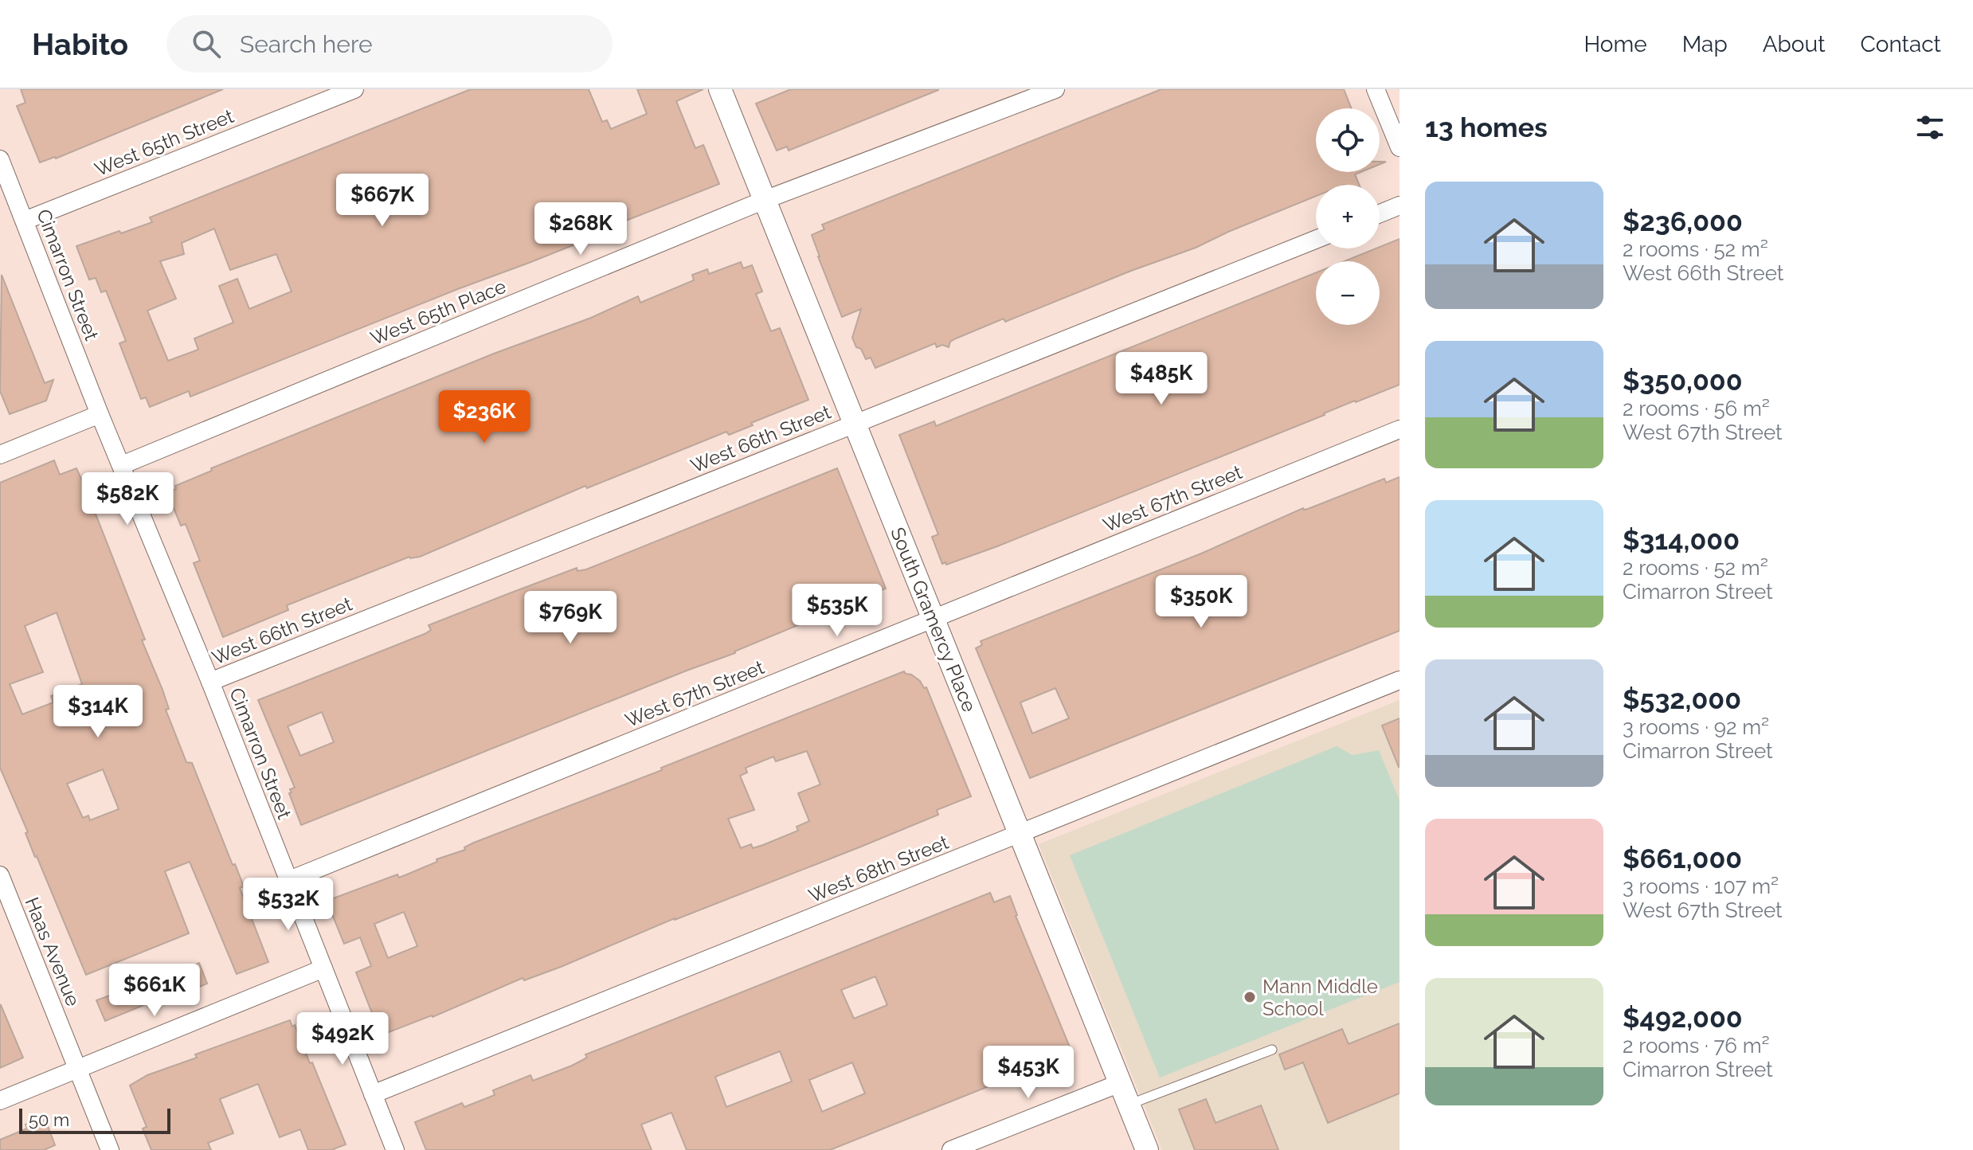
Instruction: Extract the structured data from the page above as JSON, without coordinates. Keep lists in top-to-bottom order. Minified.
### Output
{"streets":{"street":["West 65th Street","Cimarron Street","West 65th Place","West 66th Street","West 67th Street","South Gramercy Place","West 68th Street","Haas Avenue"]},"crossings":[["West 65th Street","Cimarron Street"],["Cimarron Street","West 65th Place"],["Cimarron Street","West 66th Street"],["Cimarron Street","West 67th Street"],["Cimarron Street","West 68th Street"],["West 65th Place","South Gramercy Place"],["West 66th Street","South Gramercy Place"],["West 67th Street","South Gramercy Place"],["South Gramercy Place","West 68th Street"]],"places":["Mann Middle School"],"scale_bar":"50 m","page":{"header":"Habito","search":"Search here","nav":["Home","Map","About","Contact"],"heading":"13 homes","map_buttons":["+","−"],"list":[{"name":"$236,000","note":"2 rooms · 52 m² · West 66th Street"},{"name":"$350,000","note":"2 rooms · 56 m² · West 67th Street"},{"name":"$314,000","note":"2 rooms · 52 m² · Cimarron Street"},{"name":"$532,000","note":"3 rooms · 92 m² · Cimarron Street"},{"name":"$661,000","note":"3 rooms · 107 m² · West 67th Street"},{"name":"$492,000","note":"2 rooms · 76 m² · Cimarron Street"}],"price":["$667K","$268K","$485K","$236K","$582K","$350K","$535K","$769K","$314K","$532K","$661K","$492K","$453K"],"scale":"50 m"}}
